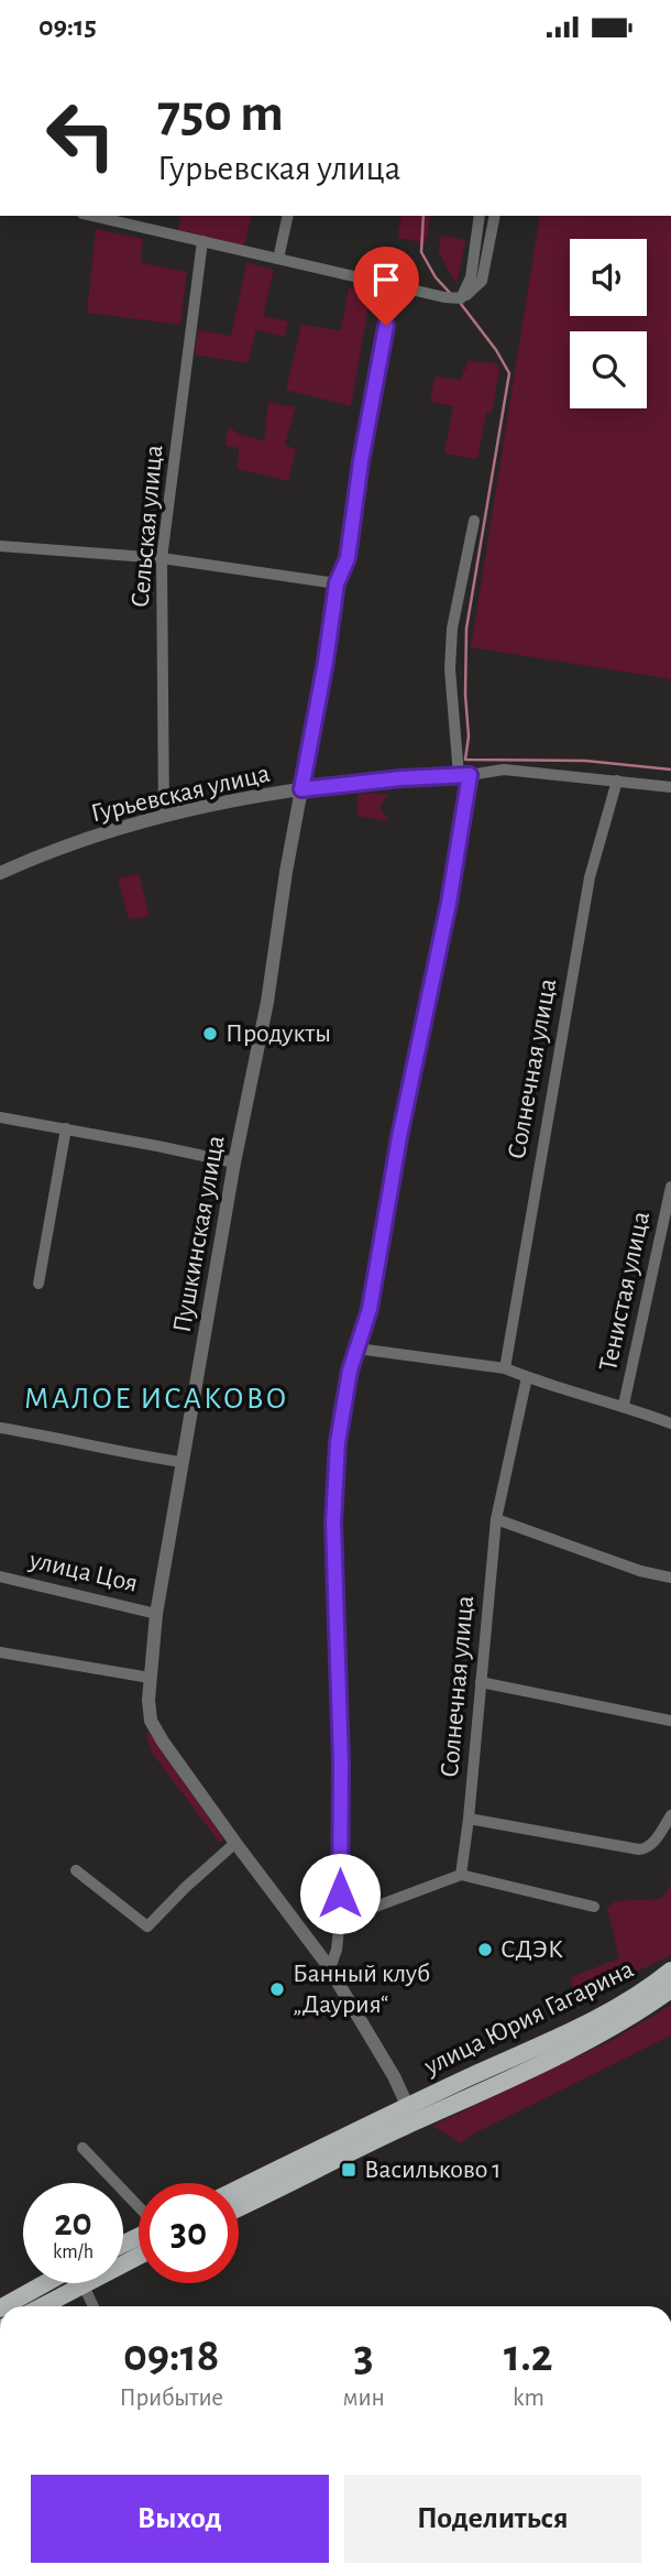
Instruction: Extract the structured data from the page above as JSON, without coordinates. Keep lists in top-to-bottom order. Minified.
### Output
{"streets":{"main road":["улица Юрия Гагарина"],"street":["Сельская улица","Гурьевская улица","Солнечная улица","Пушкинская улица","Тенистая улица","улица Цоя"]},"crossings":[["Сельская улица","Гурьевская улица"],["Гурьевская улица","Солнечная улица"],["Гурьевская улица","Пушкинская улица"],["Пушкинская улица","улица Цоя"],["Пушкинская улица","улица Юрия Гагарина"]],"districts":["МАЛОЕ ИСАКОВО"],"places":{"other":["Продукты","СДЭК","Банный клуб „Даурия“"],"transit":["Васильково 1"]},"page":{"status":"09:15","turn":["750 m","Гурьевская улица"],"speed":"20 km/h","limit":"30","eta":["09:18","Прибытие","3","мин","1.2","km"],"buttons":["Выход","Поделиться"]}}
